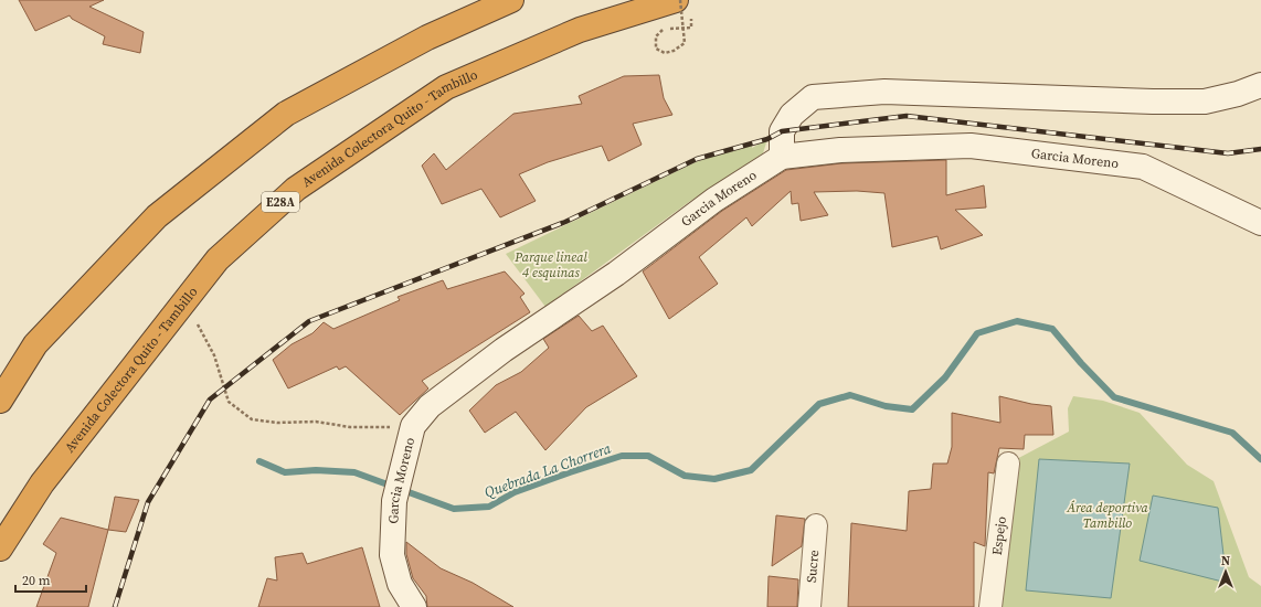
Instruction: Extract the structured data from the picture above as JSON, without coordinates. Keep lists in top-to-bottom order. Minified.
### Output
{"streets":{"highway":["Avenida Colectora Quito - Tambillo","E28A"],"street":["Garcia Moreno","Espejo","Sucre"]},"water":["Quebrada La Chorrera"],"parks":["Parque lineal 4 esquinas","Área deportiva Tambillo"],"scale_bar":"20 m","north":"top"}
